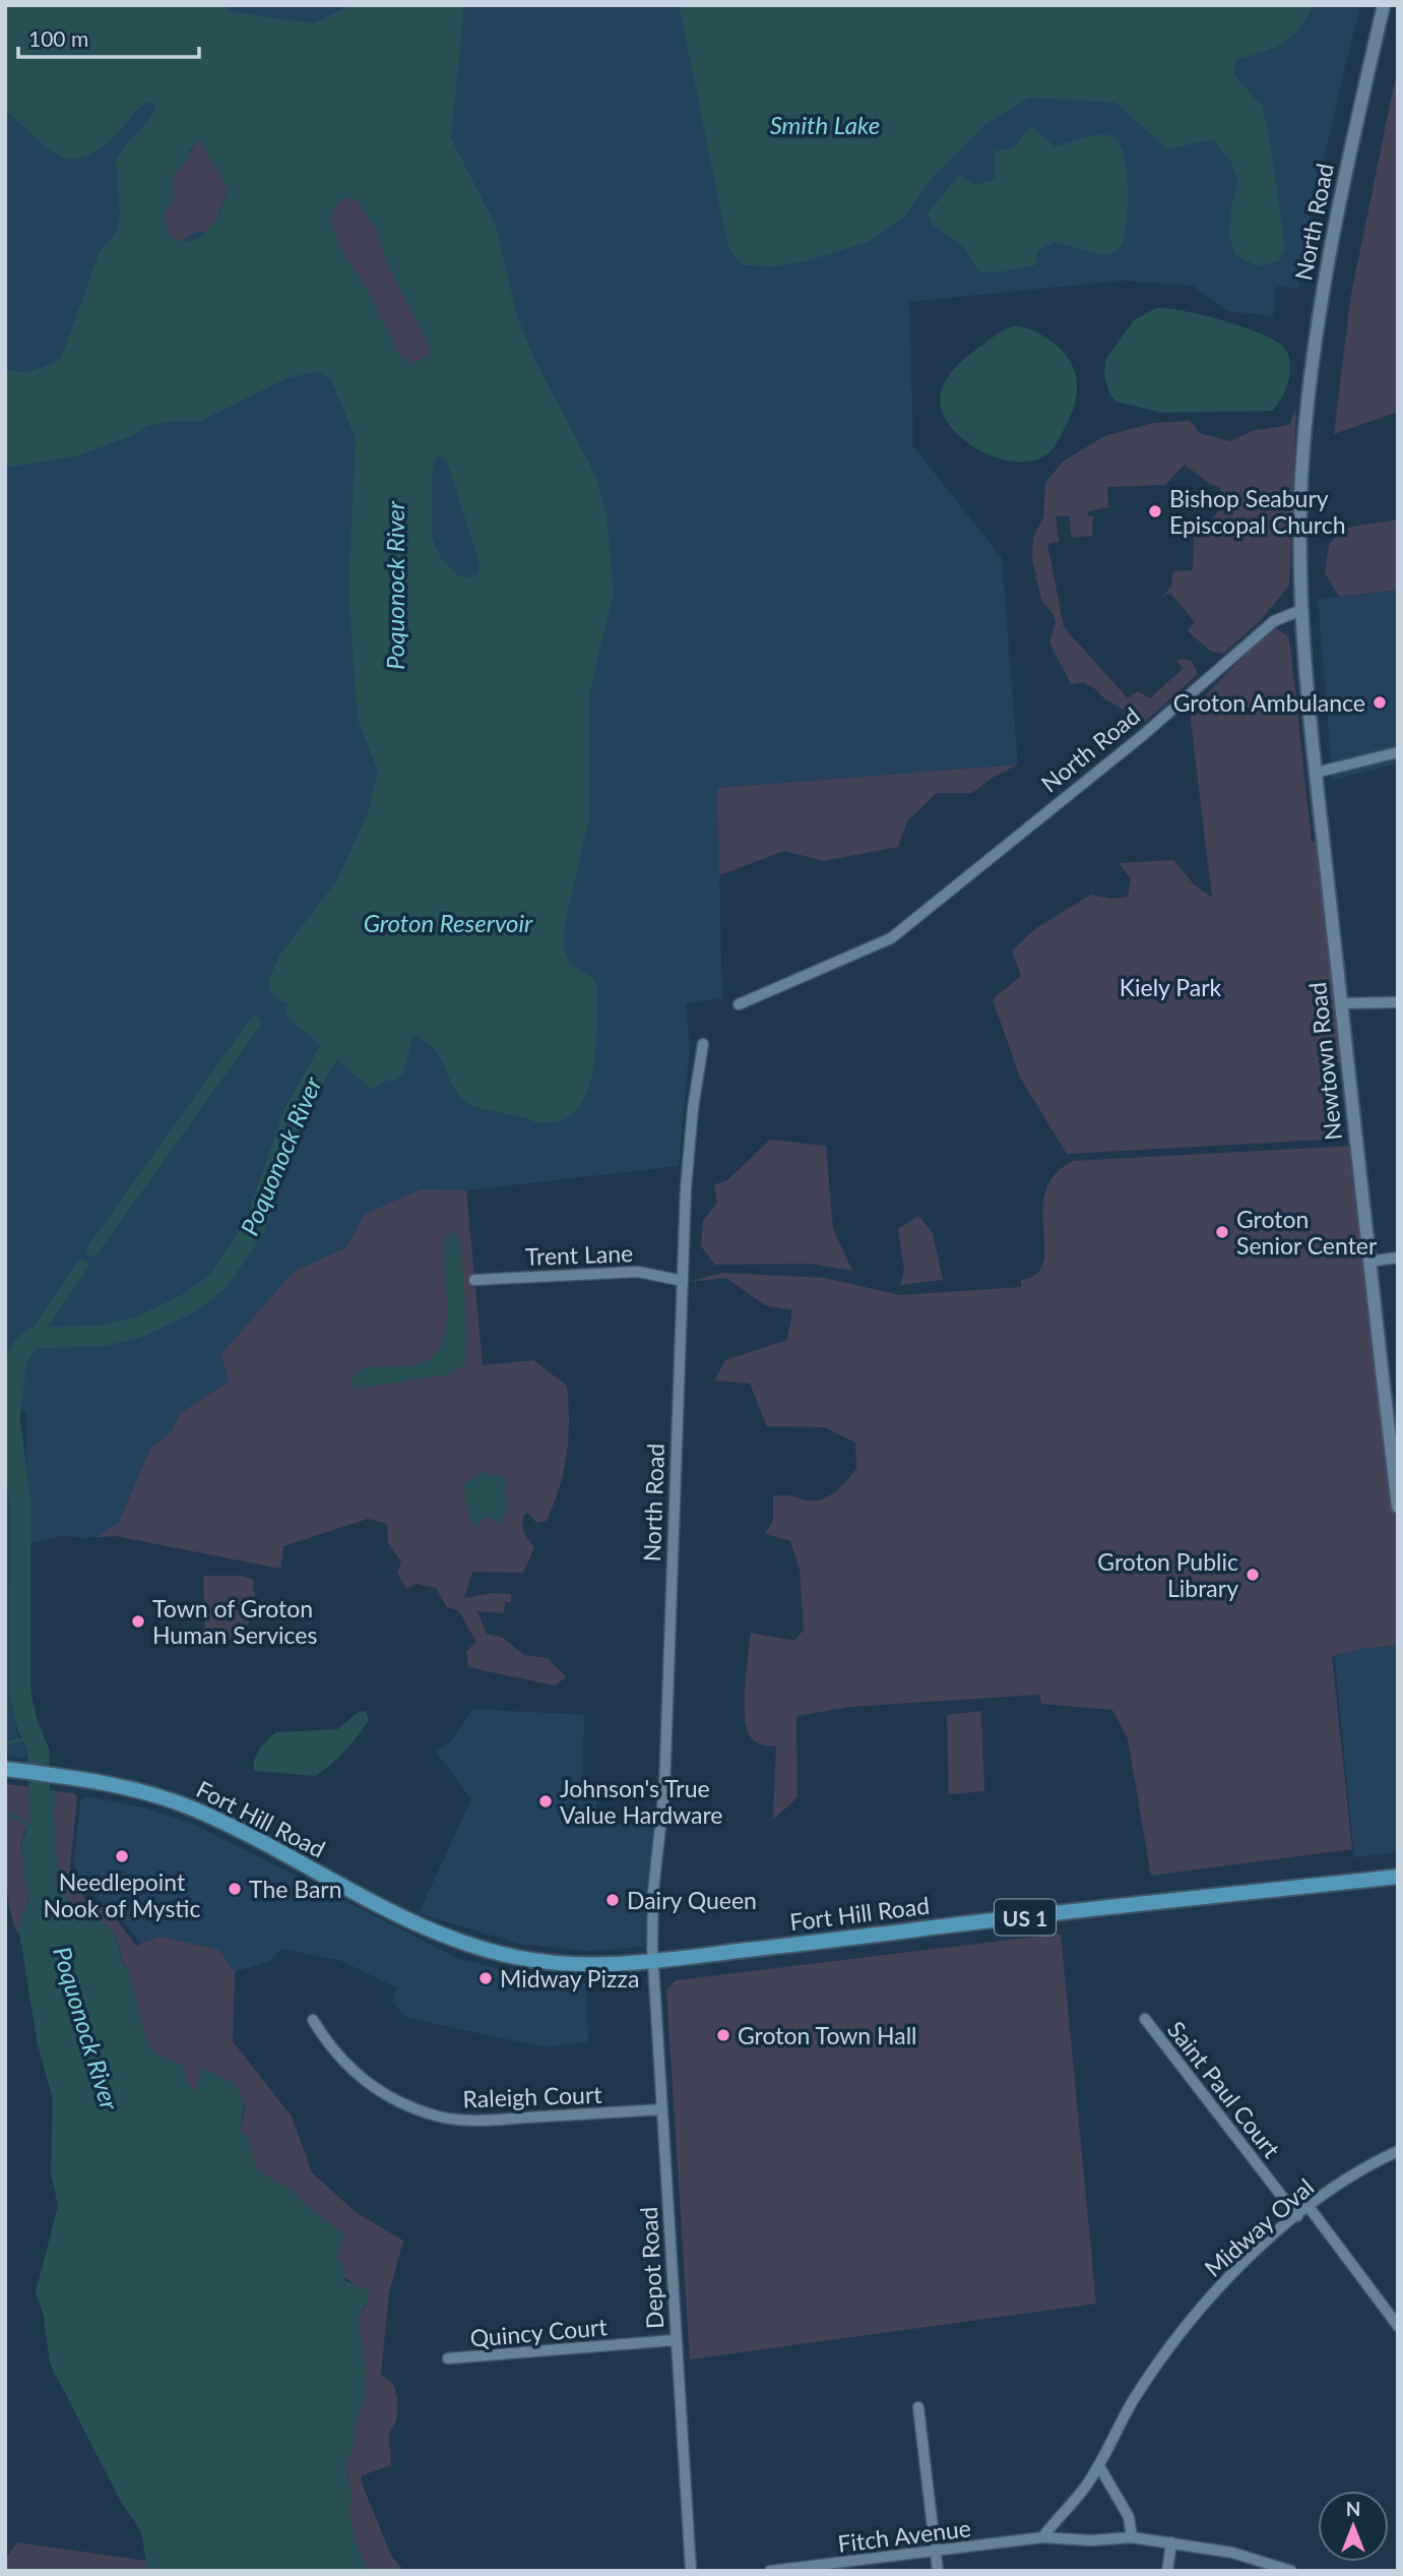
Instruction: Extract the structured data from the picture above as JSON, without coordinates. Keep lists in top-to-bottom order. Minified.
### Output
{"streets":{"main road":["North Road","Newtown Road","Fort Hill Road","US 1"],"street":["Trent Lane","Saint Paul Court","Raleigh Court","Midway Oval","Depot Road","Quincy Court","Fitch Avenue"]},"crossings":[["North Road","Newtown Road"],["North Road","Trent Lane"],["North Road","Fort Hill Road"],["North Road","Depot Road"],["Fort Hill Road","Depot Road"],["Saint Paul Court","Midway Oval"],["Raleigh Court","Depot Road"],["Midway Oval","Fitch Avenue"],["Depot Road","Quincy Court"]],"water":["Smith Lake","Poquonock River","Groton Reservoir"],"parks":["Kiely Park"],"places":["Bishop Seabury Episcopal Church","Groton Ambulance","Groton Senior Center","Groton Public Library","Town of Groton Human Services","Johnson's True Value Hardware","Needlepoint Nook of Mystic","The Barn","Dairy Queen","Midway Pizza","Groton Town Hall"],"scale_bar":"100 m","north":"top"}
